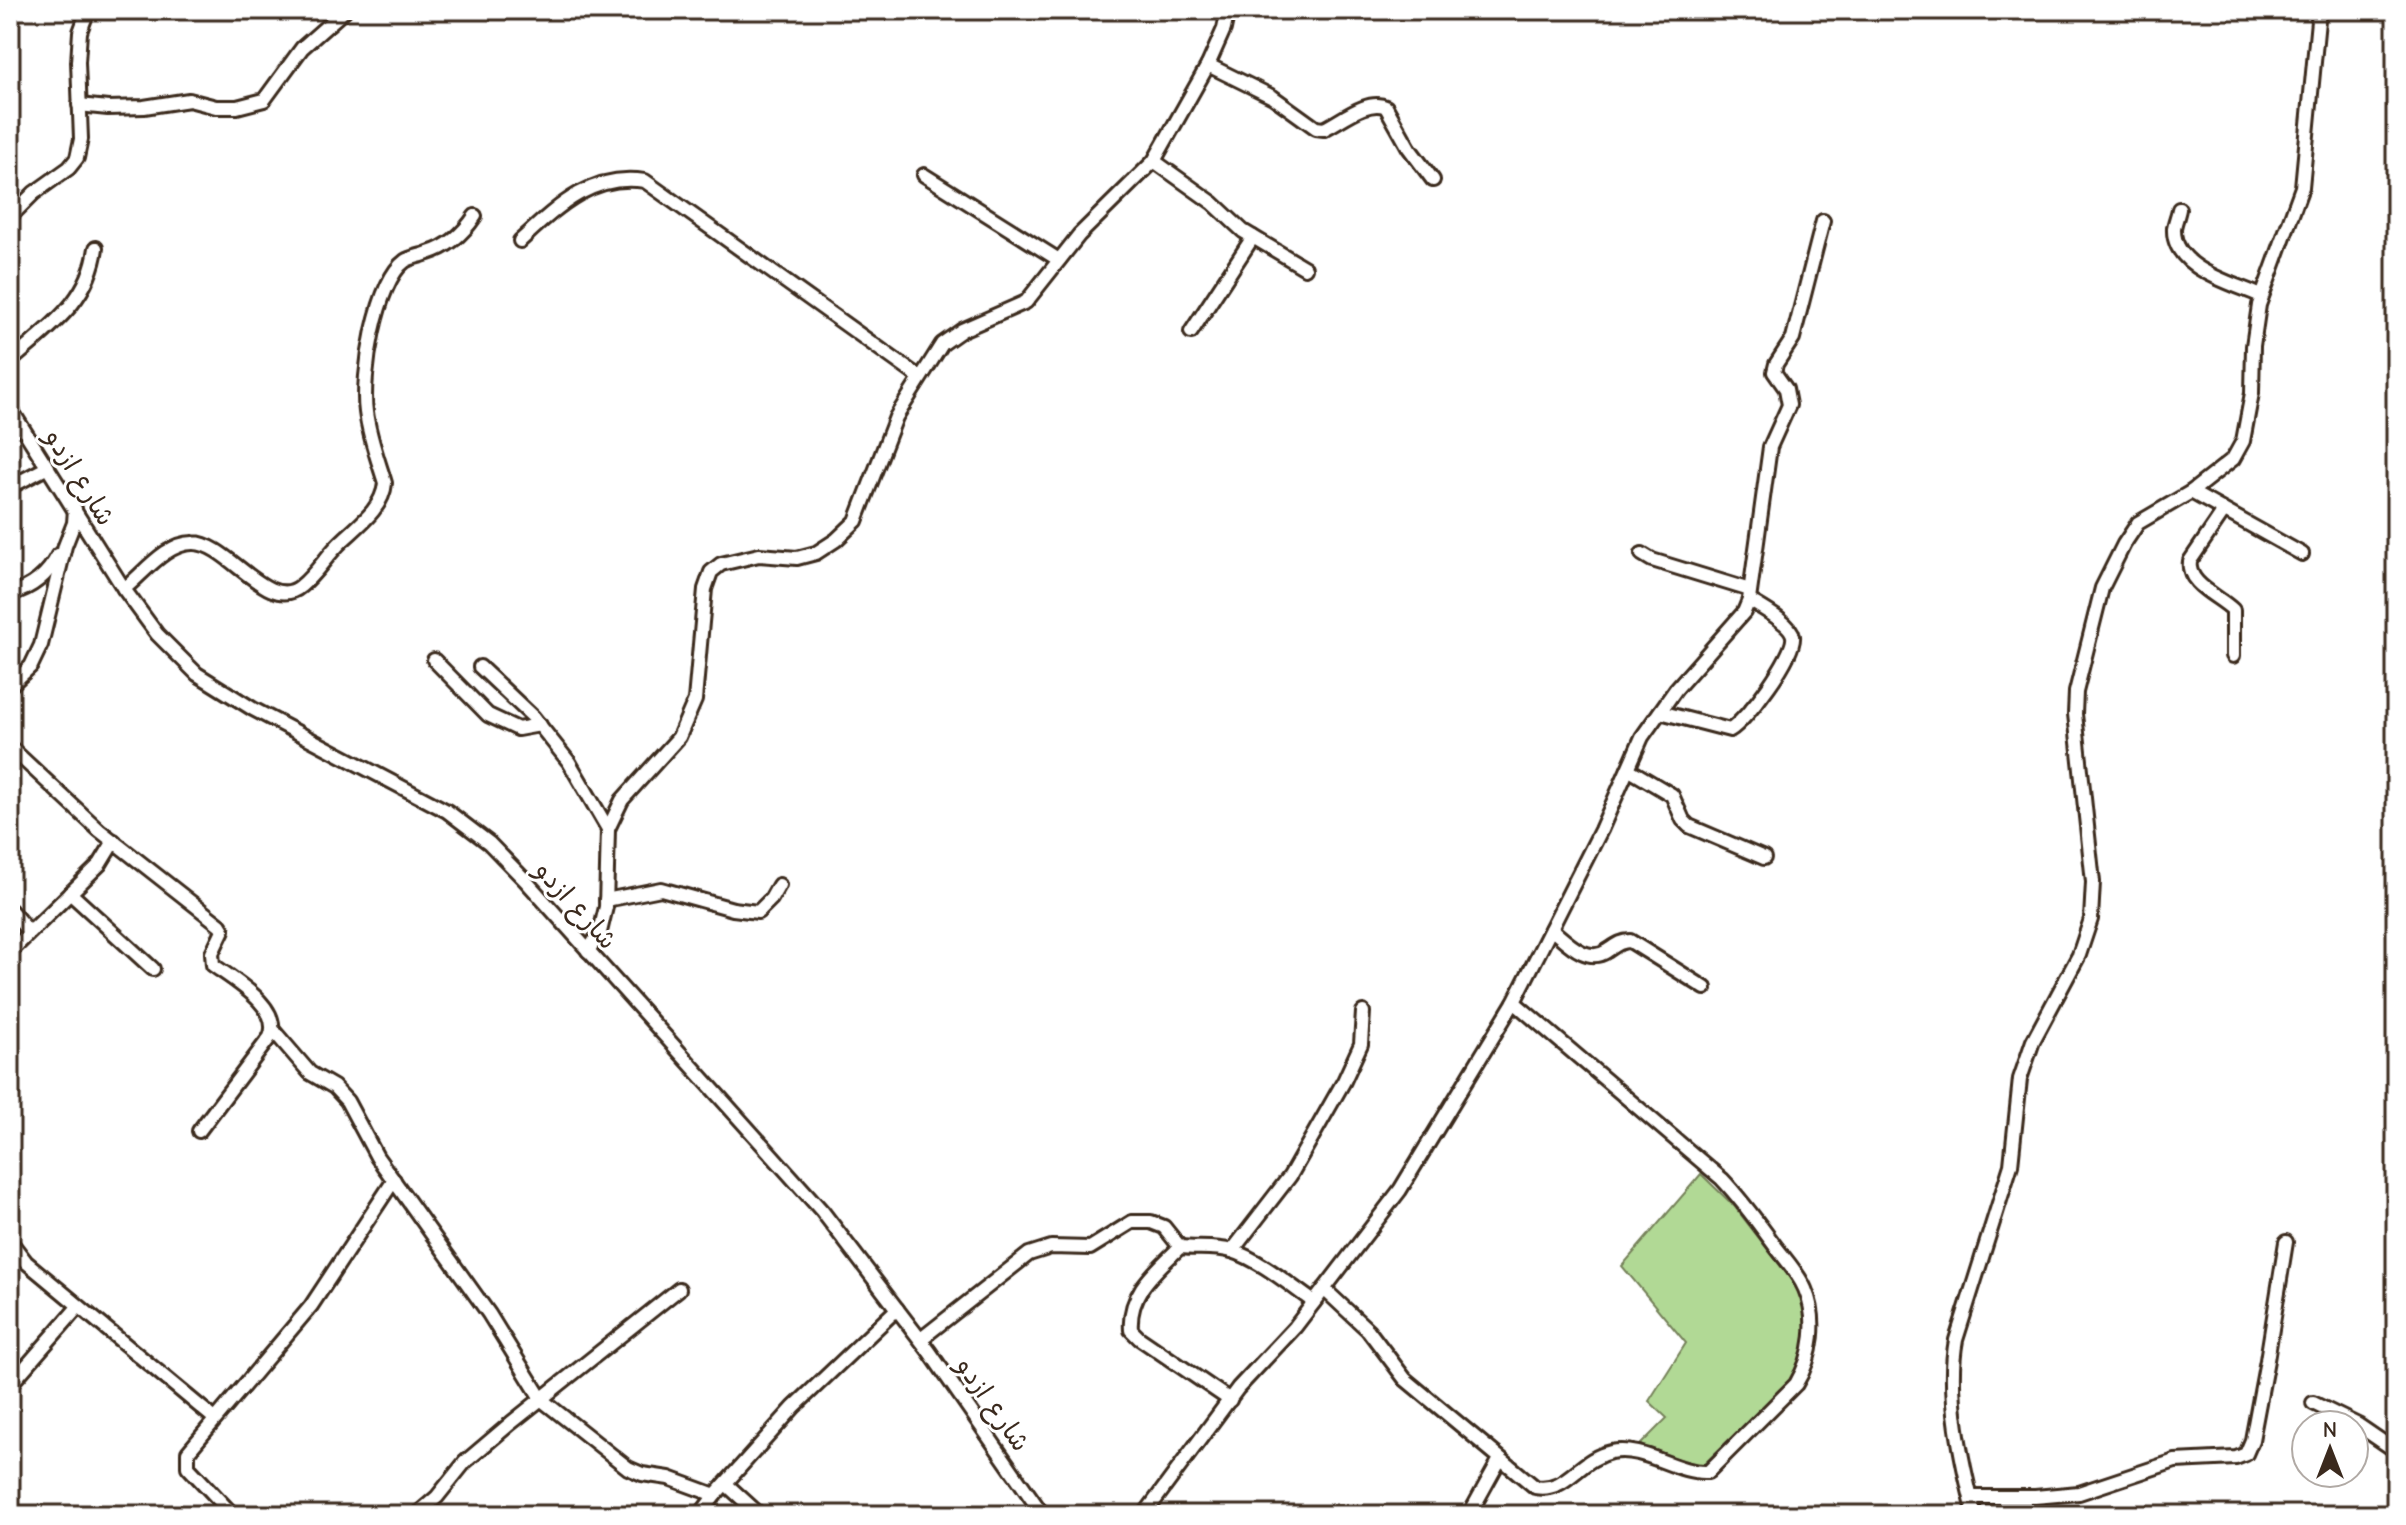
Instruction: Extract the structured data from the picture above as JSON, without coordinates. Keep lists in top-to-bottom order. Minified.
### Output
{"streets":{"street":["شارع ازدو"]},"north":"top"}
